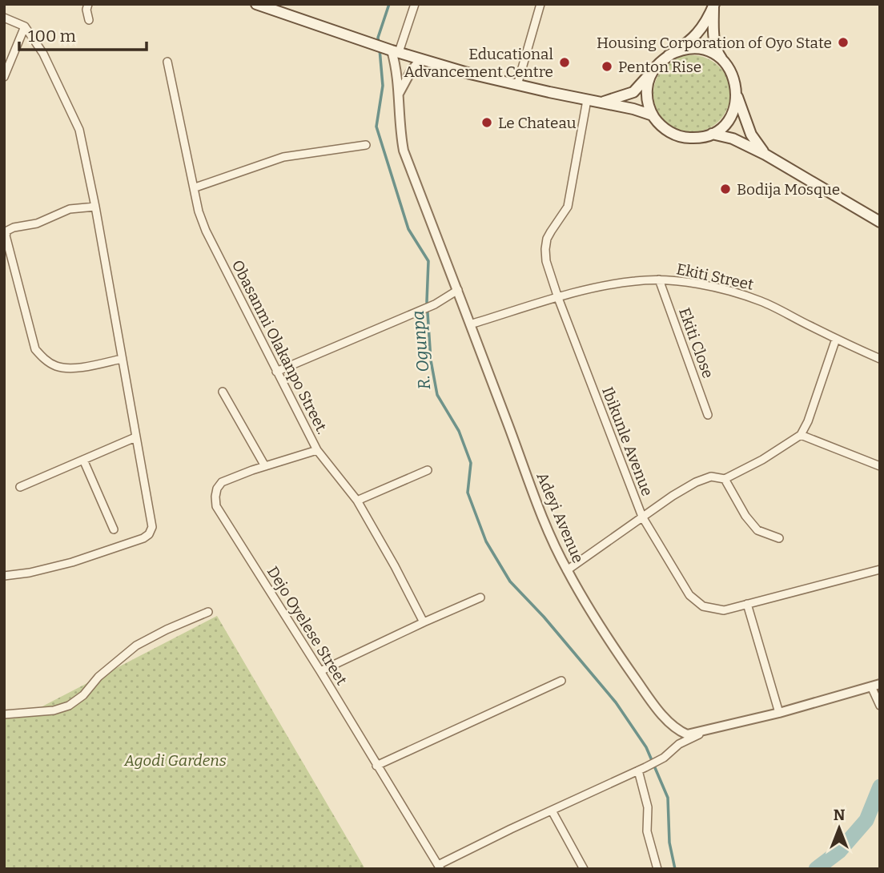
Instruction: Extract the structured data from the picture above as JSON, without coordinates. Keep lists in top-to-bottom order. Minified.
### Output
{"streets":{"street":["Ekiti Street","Ekiti Close","Obasanmi Olakanpo Street.","Ibikunle Avenue","Adeyi Avenue","Dejo Oyelese Street"]},"crossings":[["Ekiti Street","Ekiti Close"],["Ekiti Street","Ibikunle Avenue"],["Ekiti Street","Adeyi Avenue"],["Obasanmi Olakanpo Street.","Dejo Oyelese Street"]],"water":["R. Ogunpa"],"parks":["Agodi Gardens"],"places":["Housing Corporation of Oyo State","Educational Advancement Centre","Penton Rise","Le Chateau","Bodija Mosque"],"scale_bar":"100 m","north":"top"}
